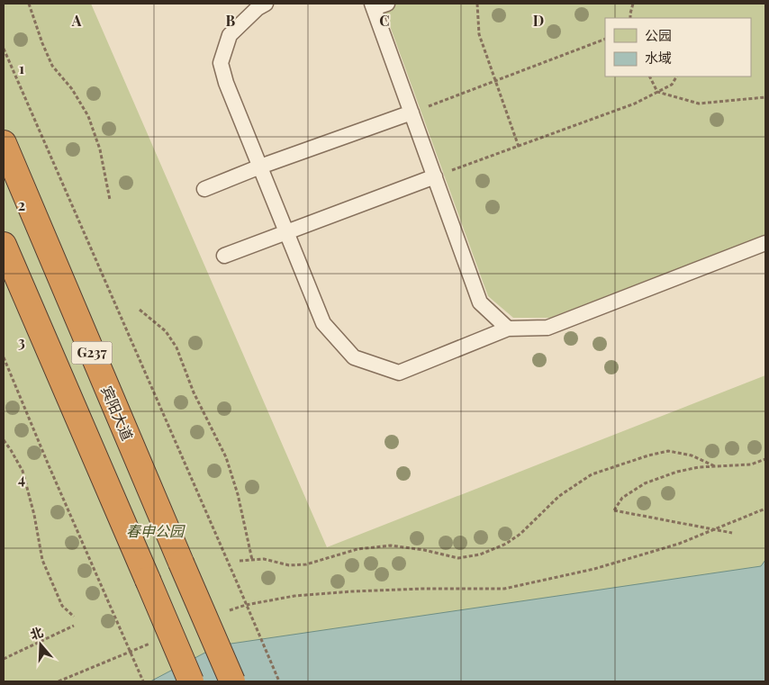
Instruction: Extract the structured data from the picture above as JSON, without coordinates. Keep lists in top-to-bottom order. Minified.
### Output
{"streets":{"highway":["G237","宾阳大道"]},"parks":["春申公园"],"legend":["公园","水域"],"north":"top","grid":{"columns":["A","B","C","D"],"rows":["1","2","3","4"]}}
